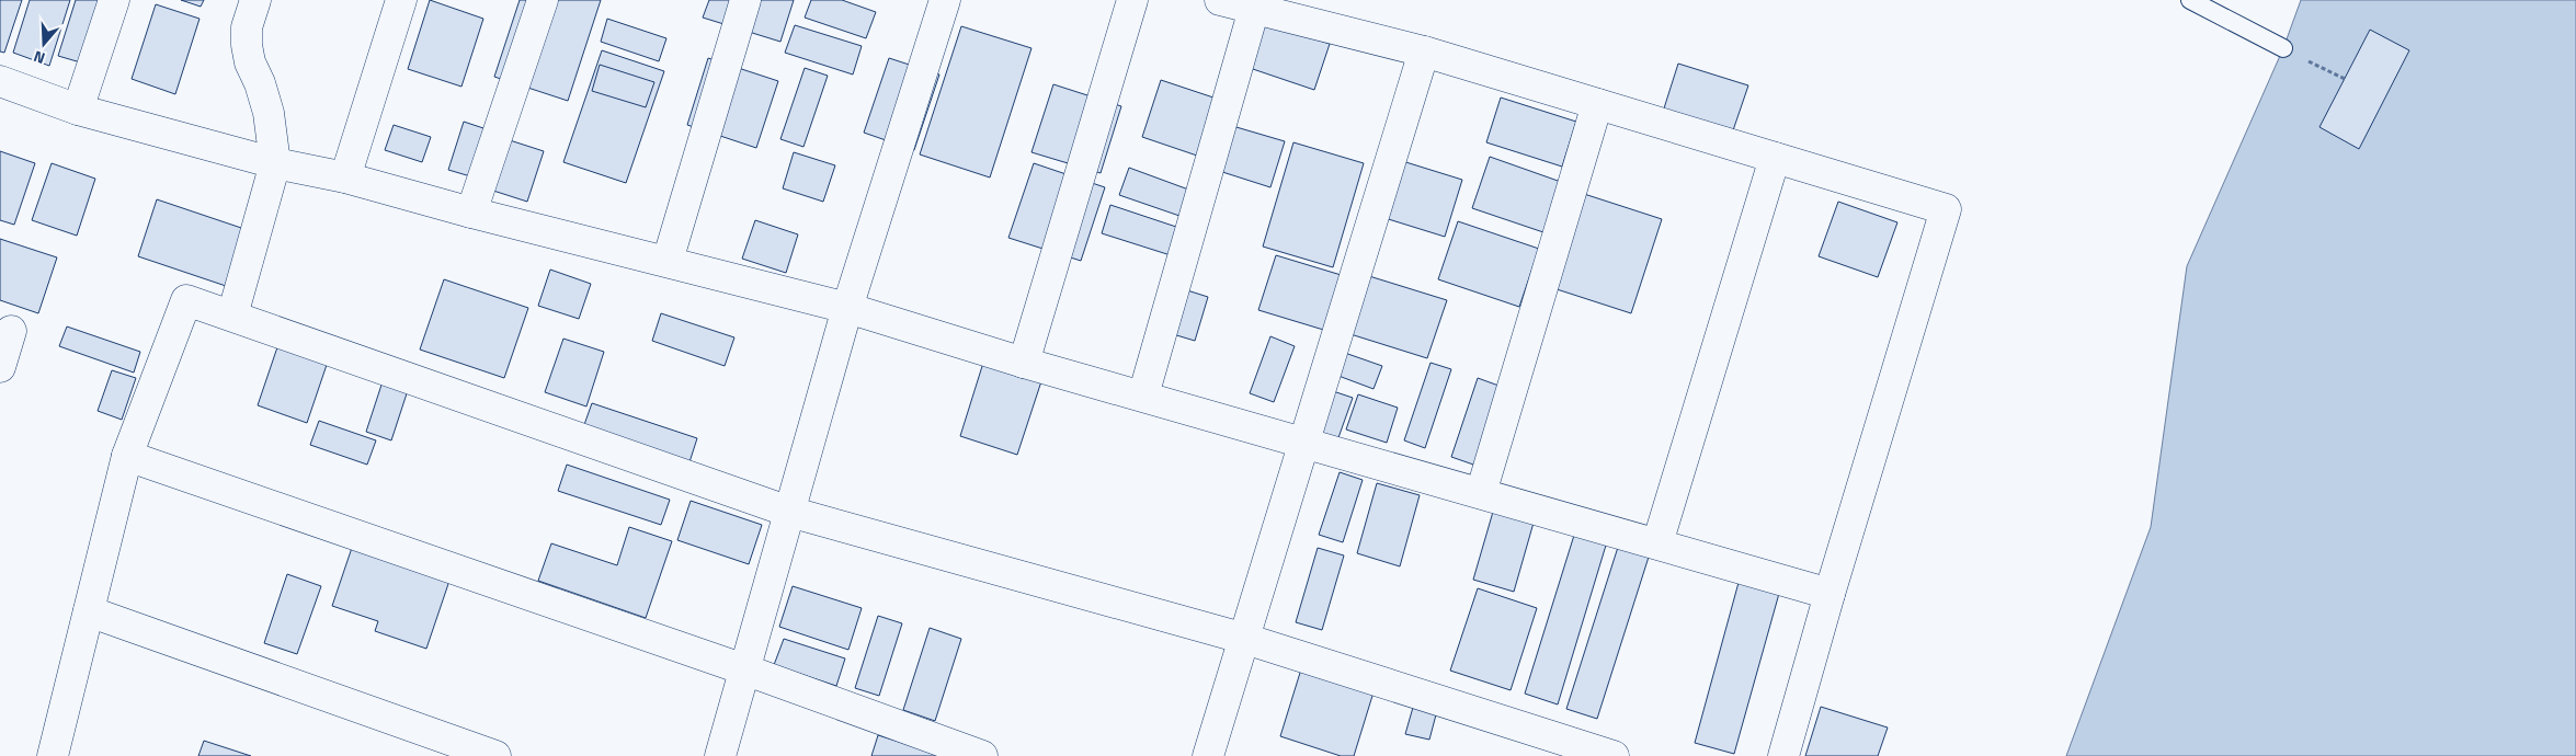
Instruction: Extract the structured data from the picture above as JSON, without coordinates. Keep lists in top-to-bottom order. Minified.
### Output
{"north":"bottom"}
